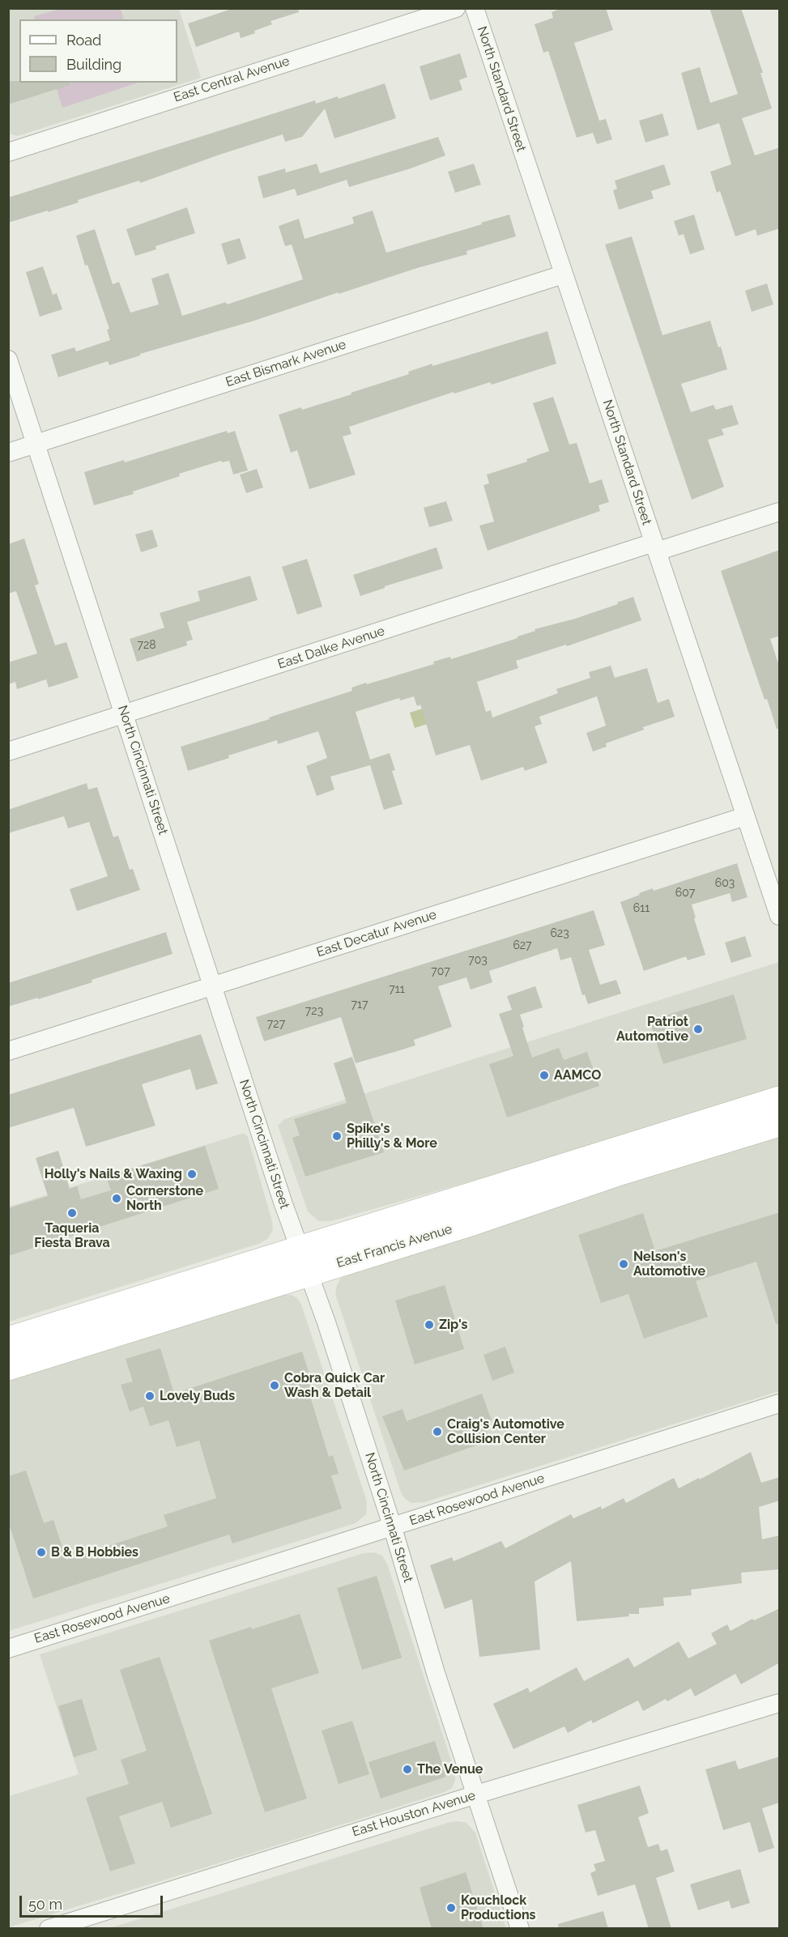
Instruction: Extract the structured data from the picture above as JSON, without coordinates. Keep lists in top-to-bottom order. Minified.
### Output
{"streets":{"main road":["East Francis Avenue"],"street":["East Central Avenue","North Standard Street","East Bismark Avenue","East Dalke Avenue","North Cincinnati Street","East Decatur Avenue","East Rosewood Avenue","East Houston Avenue"]},"crossings":[["North Standard Street","East Bismark Avenue"],["North Standard Street","East Dalke Avenue"],["North Standard Street","East Decatur Avenue"],["East Bismark Avenue","North Cincinnati Street"],["East Dalke Avenue","North Cincinnati Street"],["North Cincinnati Street","East Decatur Avenue"],["North Cincinnati Street","East Francis Avenue"],["North Cincinnati Street","East Rosewood Avenue"],["North Cincinnati Street","East Houston Avenue"]],"places":["Patriot Automotive","AAMCO","Spike's Philly's & More","Holly's Nails & Waxing","Cornerstone North","Taqueria Fiesta Brava","Nelson's Automotive","Zip's","Cobra Quick Car Wash & Detail","Lovely Buds","Craig's Automotive Collision Center","B & B Hobbies","The Venue","Kouchlock Productions"],"house_numbers":["728","603","607","611","623","627","703","707","711","717","723","727"],"legend":["Road","Building"],"scale_bar":"50 m"}
